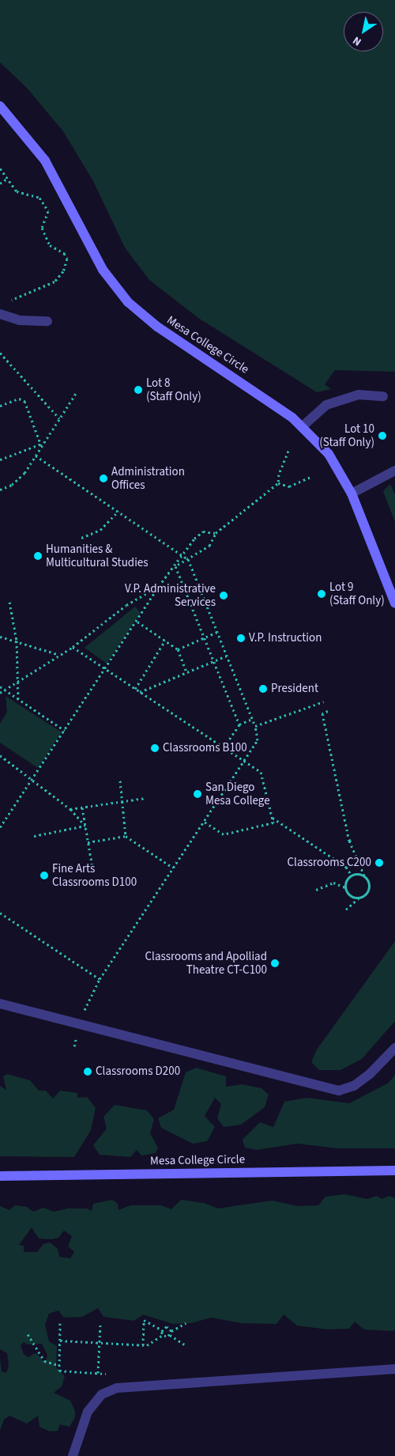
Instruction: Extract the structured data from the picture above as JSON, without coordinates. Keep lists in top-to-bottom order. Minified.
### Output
{"streets":{"street":["Mesa College Circle"]},"places":["Lot 8 (Staff Only)","Lot 10 (Staff Only)","Administration Offices","Humanities & Multicultural Studies","Lot 9 (Staff Only)","V.P. Administrative Services","V.P. Instruction","President","Classrooms B100","San Diego Mesa College","Classrooms C200","Fine Arts Classrooms D100","Classrooms and Apolliad Theatre CT-C100","Classrooms D200"],"north":"bottom left"}
